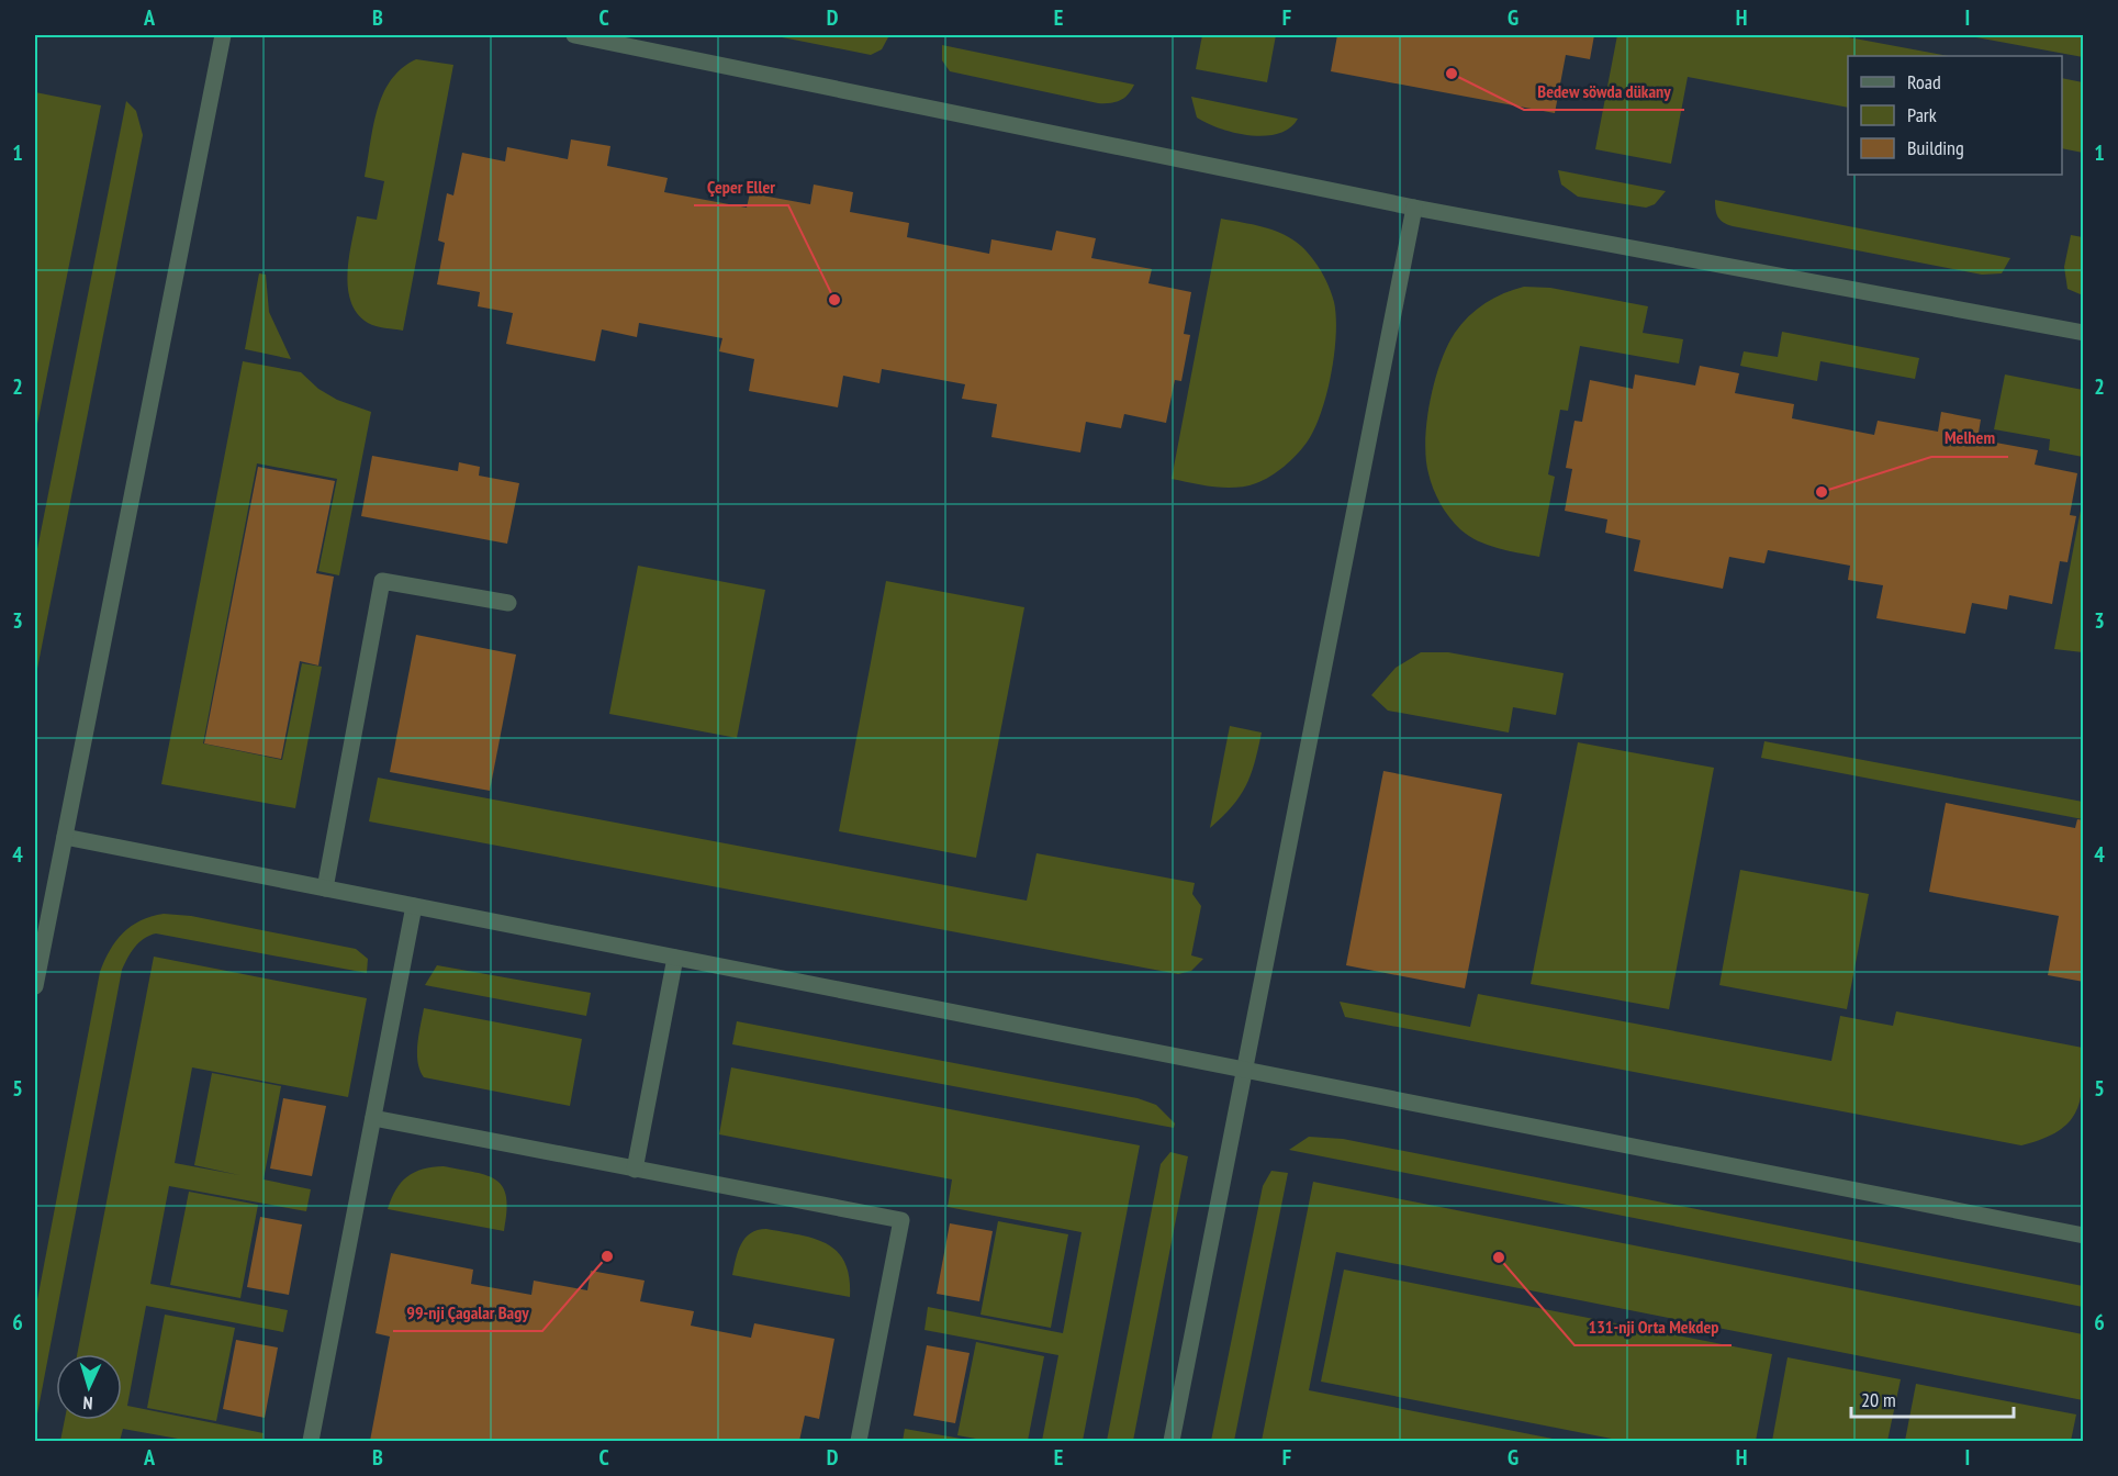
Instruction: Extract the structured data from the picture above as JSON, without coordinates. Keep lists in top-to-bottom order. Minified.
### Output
{"places":["Bedew söwda dükany","Çeper Eller","Melhem","99-nji Çagalar Bagy","131-nji Orta Mekdep"],"legend":["Road","Park","Building"],"scale_bar":"20 m","north":"bottom","grid":{"columns":["A","B","C","D","E","F","G","H","I"],"rows":["1","2","3","4","5","6"]}}
